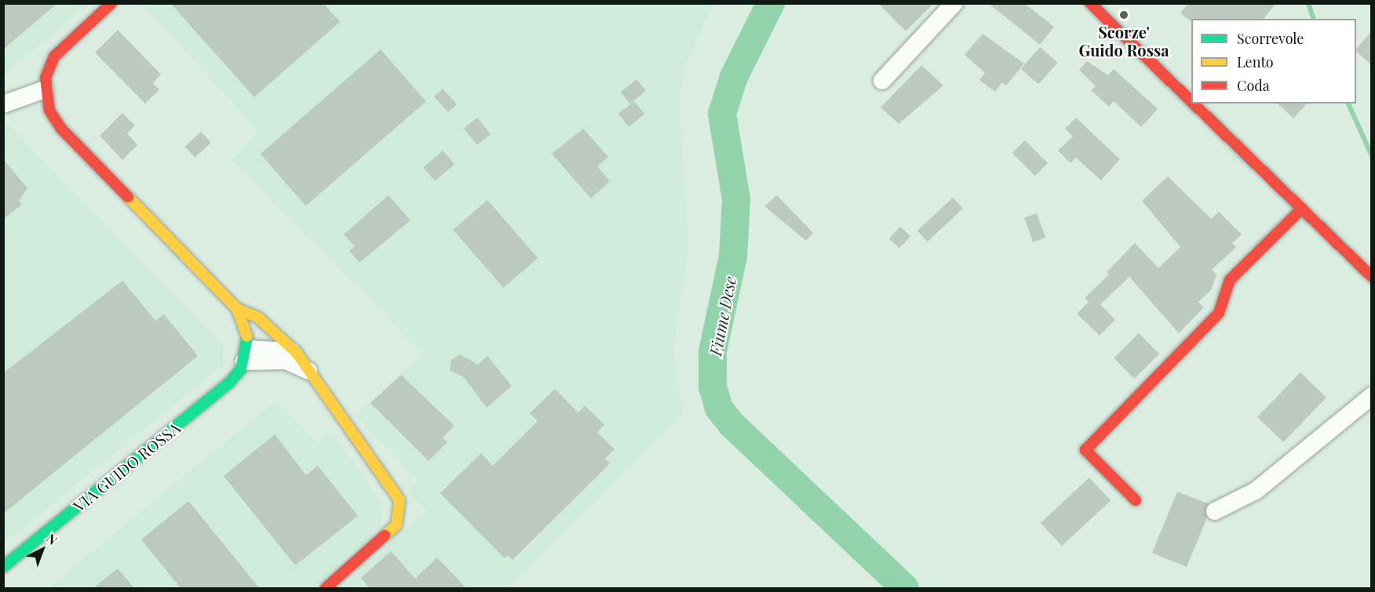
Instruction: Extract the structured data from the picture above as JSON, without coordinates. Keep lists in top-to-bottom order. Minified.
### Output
{"streets":{"street":["VIA GUIDO ROSSA"]},"water":["Fiume Dese"],"places":["Scorze' Guido Rossa"],"legend":["Scorrevole","Lento","Coda"],"north":"top right"}
